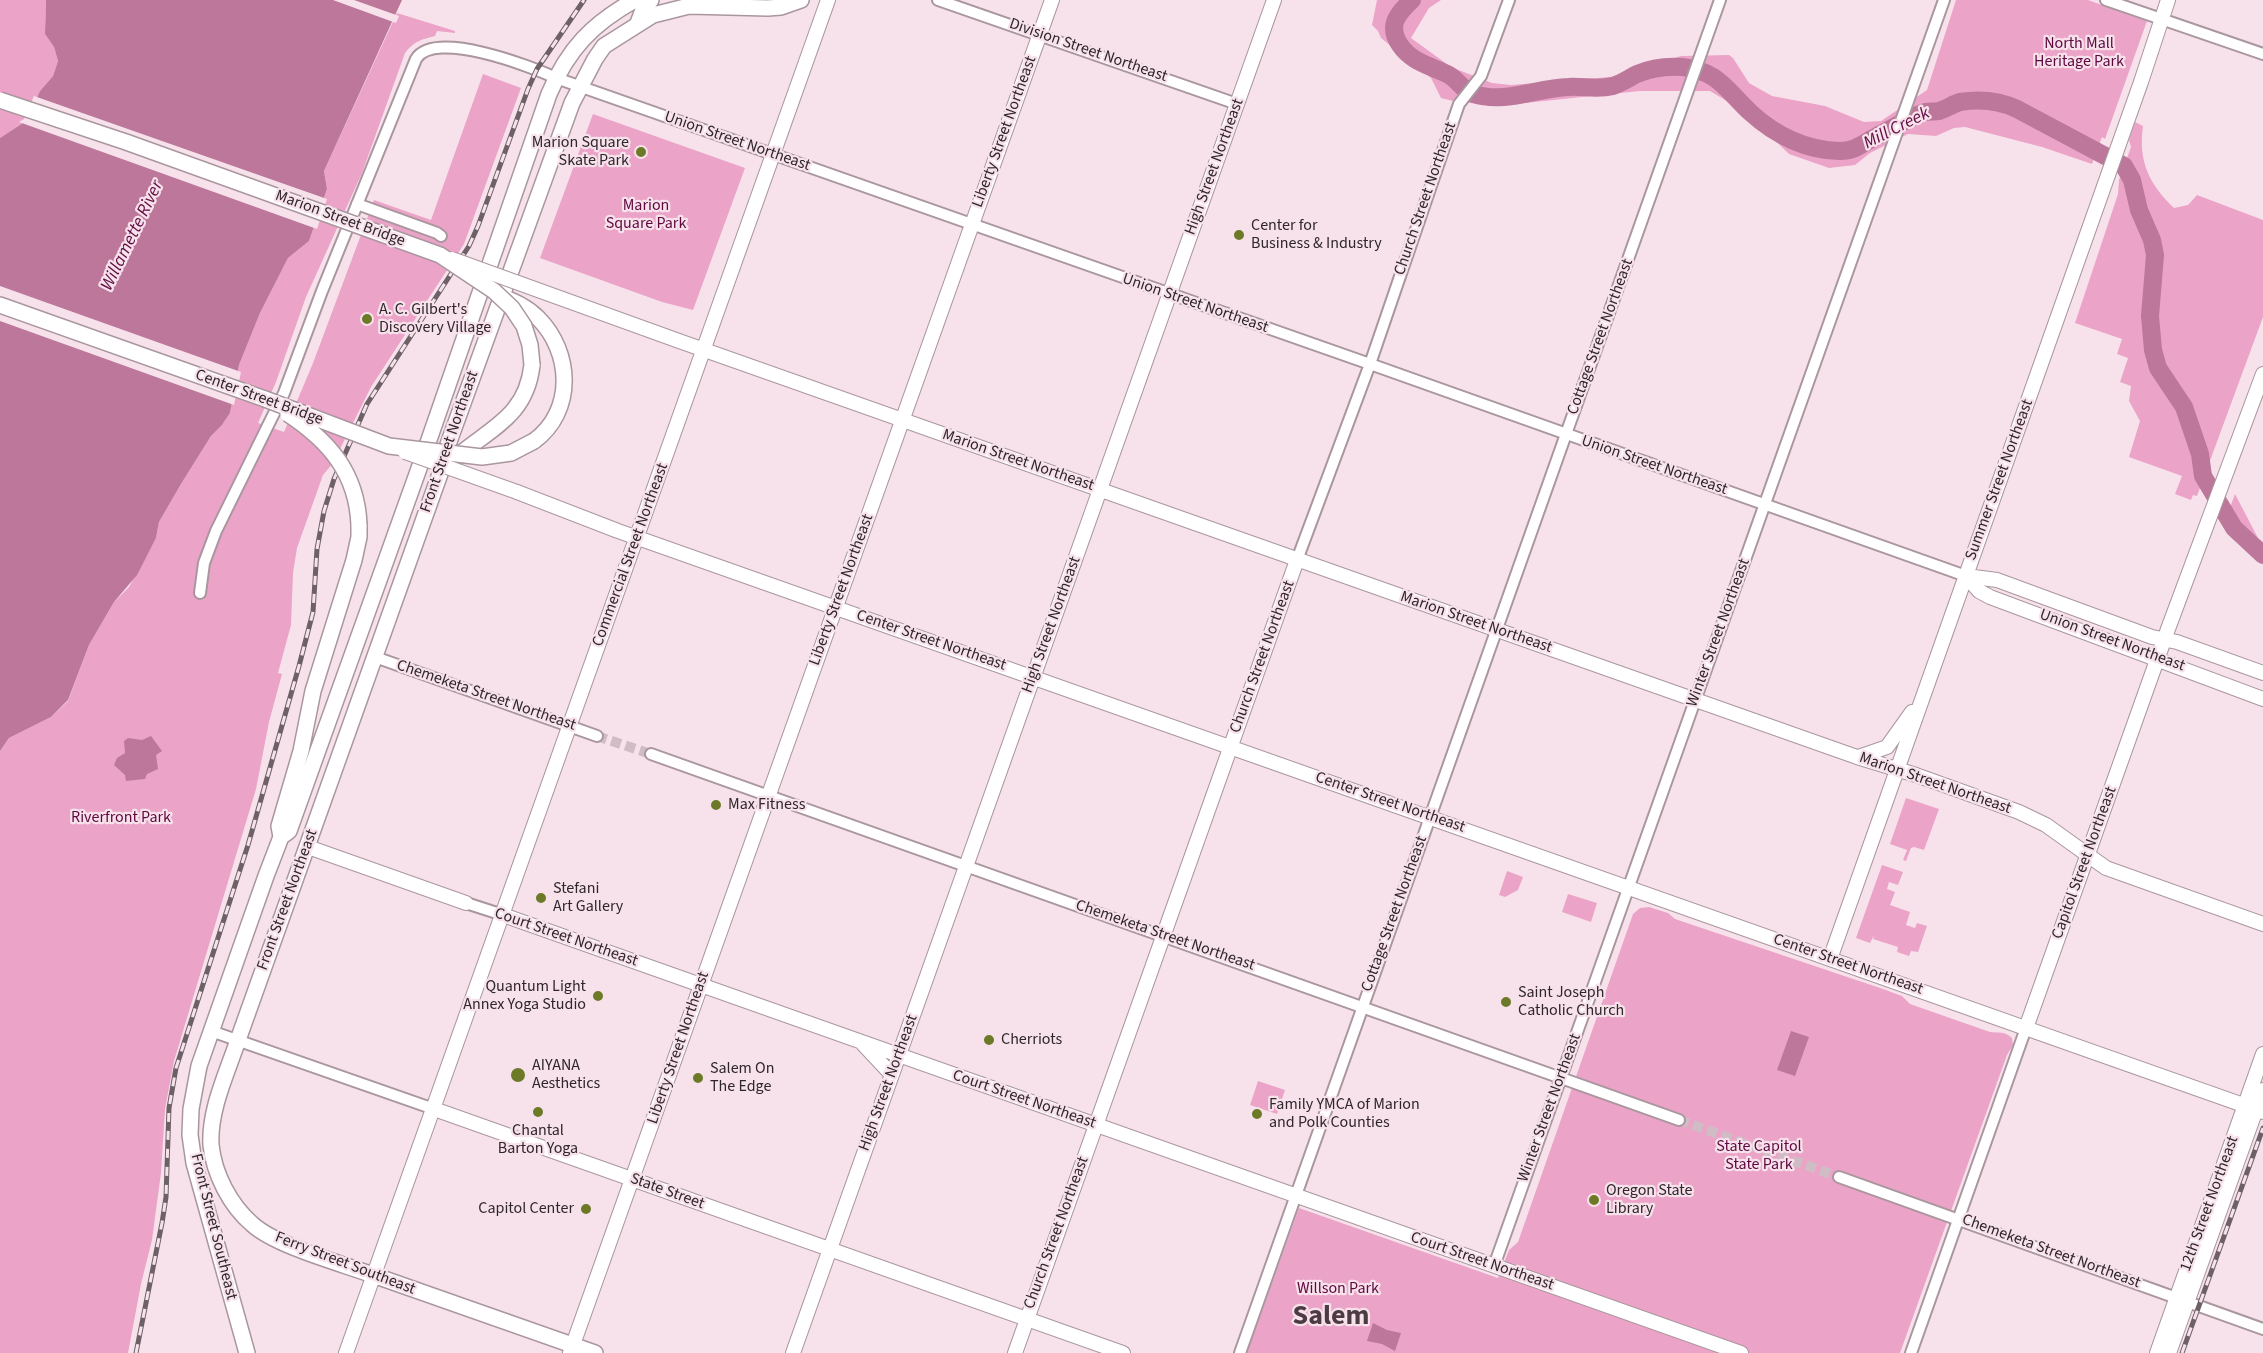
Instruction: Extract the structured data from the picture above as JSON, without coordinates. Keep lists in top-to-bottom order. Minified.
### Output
{"streets":{"highway":["Marion Street Bridge","Center Street Bridge","Front Street Northeast","Front Street Southeast","Ferry Street Southeast"],"main road":["Liberty Street Northeast","Union Street Northeast","High Street Northeast","Church Street Northeast","Marion Street Northeast","Summer Street Northeast","Commercial Street Northeast","Center Street Northeast","Capitol Street Northeast","Court Street Northeast","State Street","12th Street Northeast"],"street":["Division Street Northeast","Cottage Street Northeast","Winter Street Northeast","Chemeketa Street Northeast"]},"crossings":[["Division Street Northeast","Liberty Street Northeast"],["Division Street Northeast","High Street Northeast"],["Liberty Street Northeast","Union Street Northeast"],["Liberty Street Northeast","Marion Street Northeast"],["Liberty Street Northeast","Center Street Northeast"],["Liberty Street Northeast","Chemeketa Street Northeast"],["Liberty Street Northeast","Court Street Northeast"],["Liberty Street Northeast","State Street"],["Liberty Street Northeast","Ferry Street Southeast"],["Union Street Northeast","High Street Northeast"],["Union Street Northeast","Church Street Northeast"],["Union Street Northeast","Cottage Street Northeast"],["Union Street Northeast","Front Street Northeast"],["Union Street Northeast","Summer Street Northeast"],["Union Street Northeast","Commercial Street Northeast"],["Union Street Northeast","Winter Street Northeast"],["Union Street Northeast","Capitol Street Northeast"],["High Street Northeast","Marion Street Northeast"],["High Street Northeast","Center Street Northeast"],["High Street Northeast","Chemeketa Street Northeast"],["High Street Northeast","Court Street Northeast"],["High Street Northeast","State Street"],["Church Street Northeast","Marion Street Northeast"],["Church Street Northeast","Center Street Northeast"],["Church Street Northeast","Chemeketa Street Northeast"],["Church Street Northeast","Court Street Northeast"],["Church Street Northeast","State Street"],["Marion Street Bridge","Marion Street Northeast"],["Cottage Street Northeast","Marion Street Northeast"],["Cottage Street Northeast","Center Street Northeast"],["Cottage Street Northeast","Chemeketa Street Northeast"],["Cottage Street Northeast","Court Street Northeast"],["Center Street Bridge","Center Street Northeast"],["Front Street Northeast","Chemeketa Street Northeast"],["Front Street Northeast","Court Street Northeast"],["Front Street Northeast","State Street"],["Front Street Northeast","Front Street Southeast"],["Front Street Northeast","Ferry Street Southeast"],["Marion Street Northeast","Summer Street Northeast"],["Marion Street Northeast","Commercial Street Northeast"],["Marion Street Northeast","Winter Street Northeast"],["Marion Street Northeast","Capitol Street Northeast"],["Summer Street Northeast","Center Street Northeast"],["Commercial Street Northeast","Center Street Northeast"],["Commercial Street Northeast","Chemeketa Street Northeast"],["Commercial Street Northeast","Court Street Northeast"],["Commercial Street Northeast","State Street"],["Commercial Street Northeast","Ferry Street Southeast"],["Winter Street Northeast","Center Street Northeast"],["Winter Street Northeast","Chemeketa Street Northeast"],["Winter Street Northeast","Court Street Northeast"],["Center Street Northeast","Capitol Street Northeast"],["Center Street Northeast","12th Street Northeast"],["Chemeketa Street Northeast","Capitol Street Northeast"],["Chemeketa Street Northeast","12th Street Northeast"],["State Street","Front Street Southeast"],["State Street","Ferry Street Southeast"]],"districts":["Salem"],"water":["Mill Creek","Willamette River"],"parks":["North Mall Heritage Park","Marion Square Park","Riverfront Park","State Capitol State Park","Willson Park"],"places":["Marion Square Skate Park","Center for Business & Industry","A. C. Gilbert's Discovery Village","Max Fitness","Stefani Art Gallery","Quantum Light Annex Yoga Studio","Saint Joseph Catholic Church","Cherriots","AIYANA Aesthetics","Salem On The Edge","Chantal Barton Yoga","Family YMCA of Marion and Polk Counties","Oregon State Library","Capitol Center"]}
